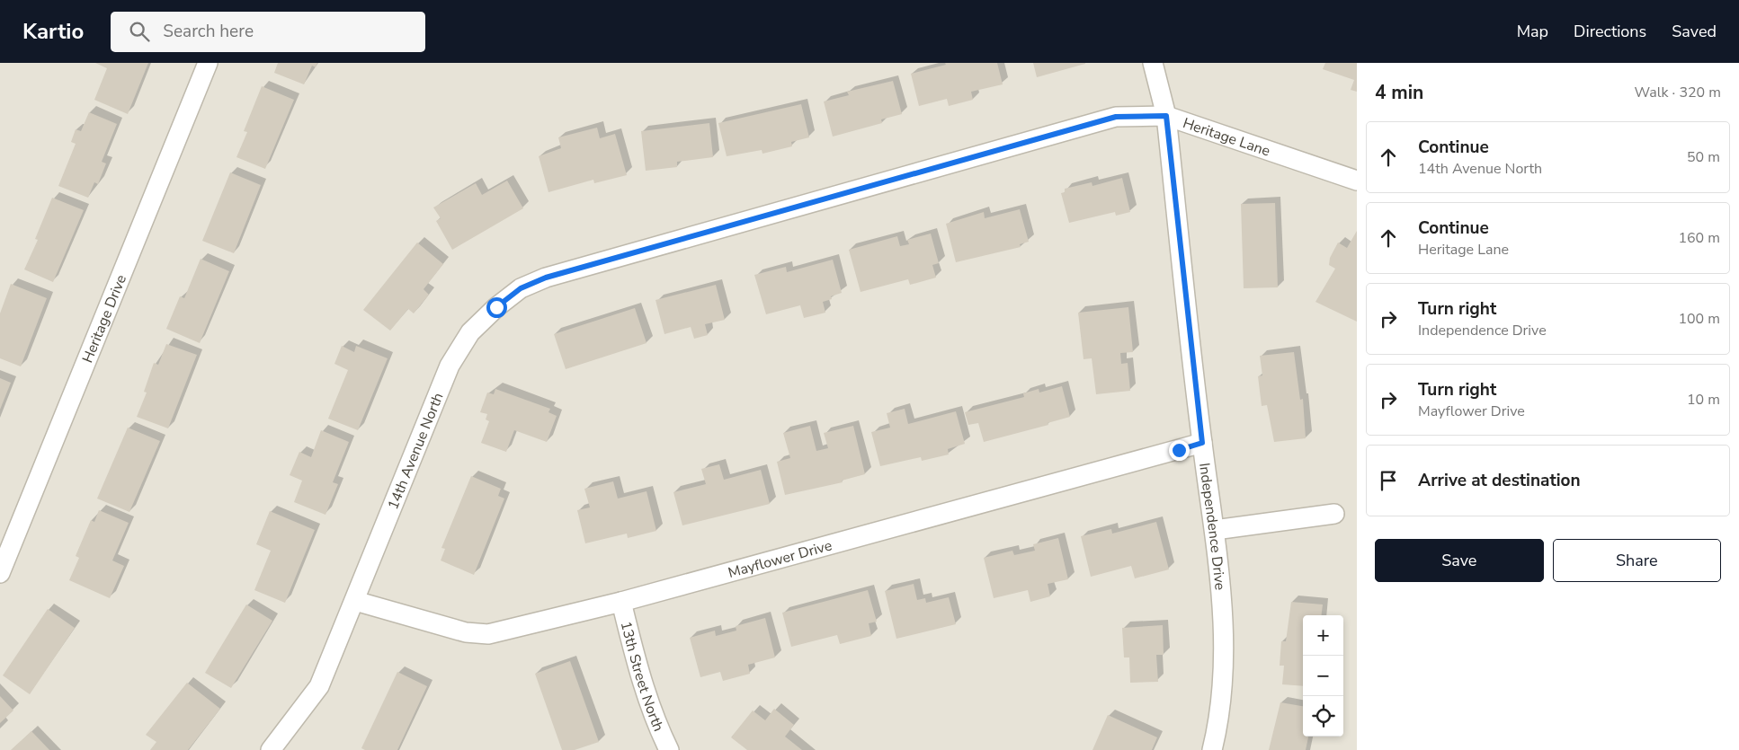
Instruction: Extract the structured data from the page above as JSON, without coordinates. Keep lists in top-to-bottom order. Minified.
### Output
{"streets":{"street":["Heritage Lane","Heritage Drive","14th Avenue North","Independence Drive","Mayflower Drive","13th Street North"]},"crossings":[["Heritage Lane","14th Avenue North"],["Heritage Lane","Independence Drive"],["14th Avenue North","Mayflower Drive"],["Independence Drive","Mayflower Drive"],["Mayflower Drive","13th Street North"]],"page":{"header":"Kartio","search":"Search here","nav":["Map","Directions","Saved"],"heading":["4 min","Walk · 320 m"],"list":[["Continue","14th Avenue North","50 m"],["Continue","Heritage Lane","160 m"],["Turn right","Independence Drive","100 m"],["Turn right","Mayflower Drive","10 m"],"Arrive at destination"],"buttons":["Save","Share"],"map_buttons":["+","−"]}}
